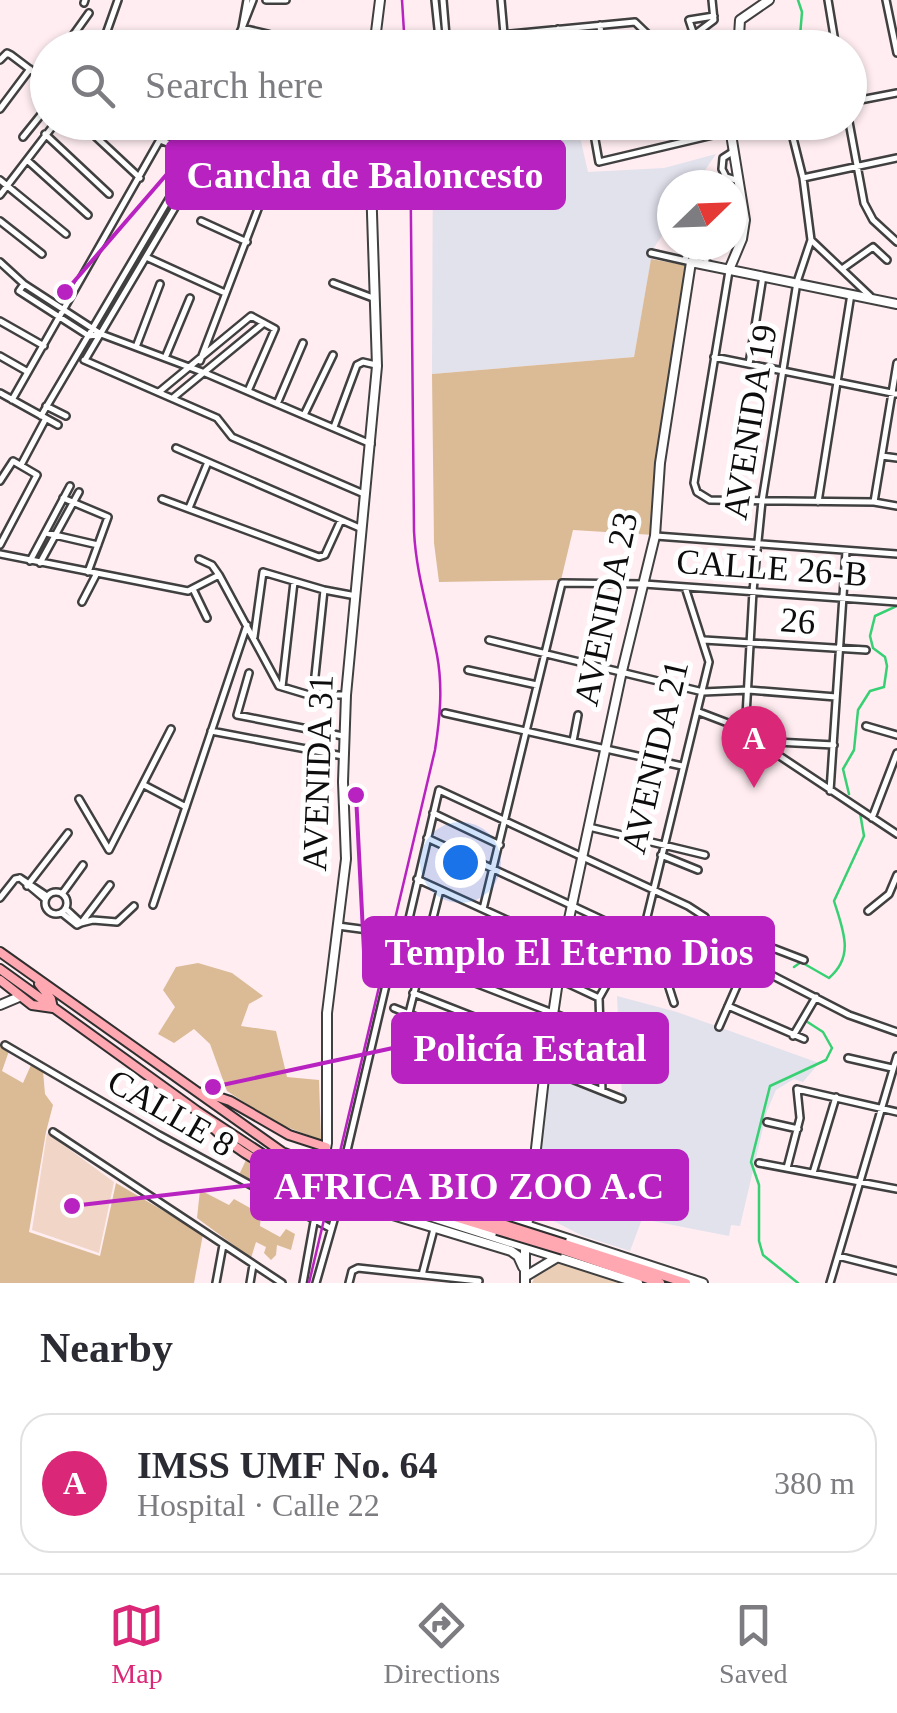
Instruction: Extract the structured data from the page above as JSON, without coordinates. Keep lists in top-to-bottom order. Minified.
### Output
{"streets":{"street":["AVENIDA 19","CALLE 26-B","AVENIDA 23","26","AVENIDA 21","AVENIDA 31","CALLE 8"]},"crossings":[["AVENIDA 19","CALLE 26-B"],["AVENIDA 19","26"],["CALLE 26-B","AVENIDA 23"],["CALLE 26-B","AVENIDA 21"],["26","AVENIDA 21"]],"places":["Cancha de Baloncesto","Templo El Eterno Dios","Policía Estatal","AFRICA BIO ZOO A.C"],"north":"top right","page":{"search":"Search here","pins":"A","heading":"Nearby","list":[{"mark":"A","name":"IMSS UMF No. 64","note":"Hospital · Calle 22","value":"380 m"}],"nav":["Map","Directions","Saved"]}}
